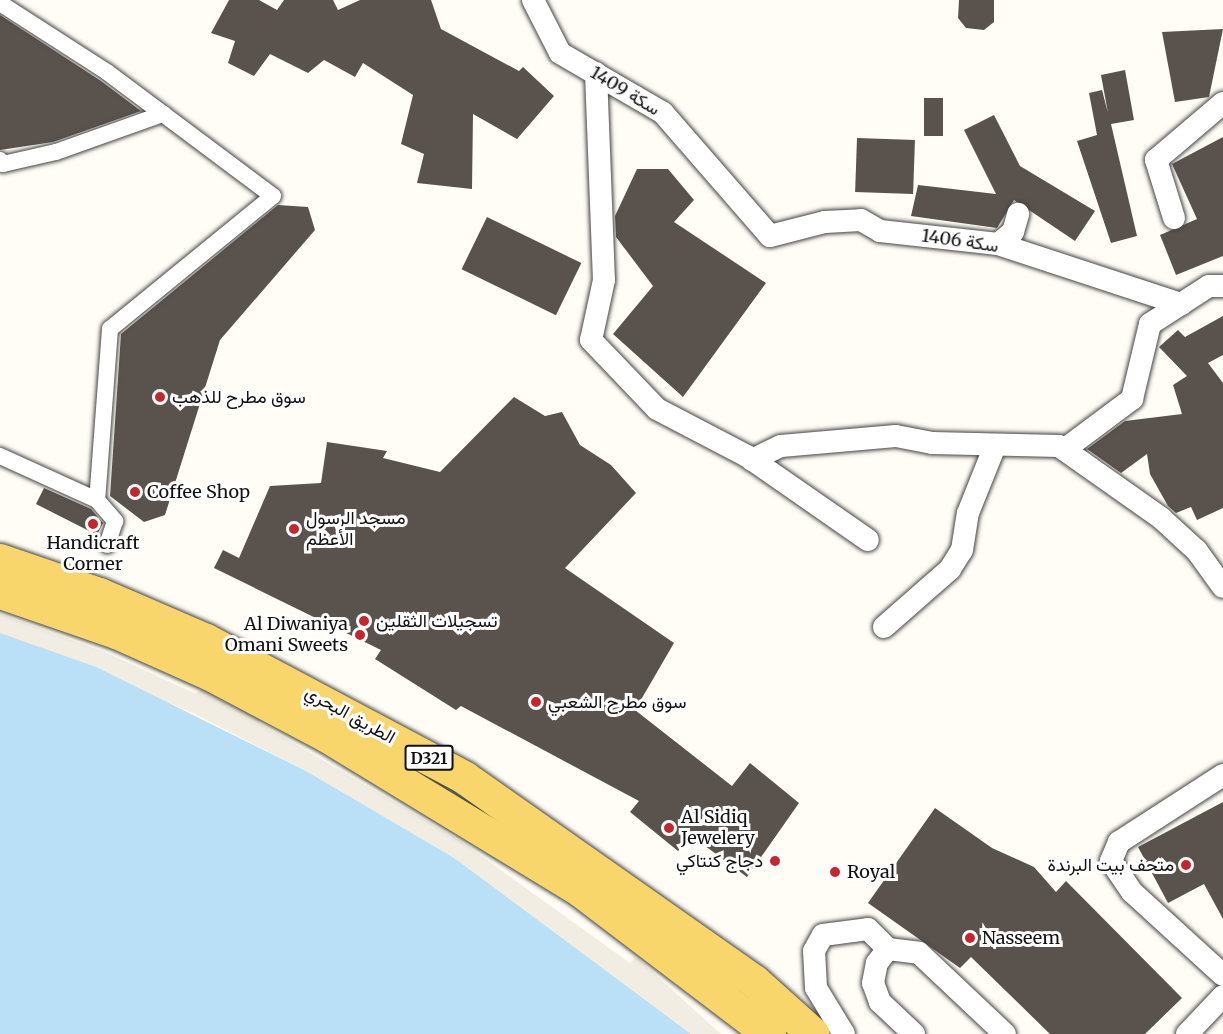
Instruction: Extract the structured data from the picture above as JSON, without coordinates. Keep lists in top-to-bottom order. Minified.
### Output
{"streets":{"main road":["الطريق البحري","D321"],"street":["1409 سكة","1406 سكة"]},"crossings":[["1409 سكة","1406 سكة"]],"places":["سوق مطرح للذهب","Coffee Shop","Handicraft Corner","مسجد الرسول الأعظم","تسجيلات الثقلين","Al Diwaniya Omani Sweets","سوق مطرح الشعبي","Al Sidiq Jewelery","دجاج كنتاكي","متحف بيت البرندة","Royal","Nasseem"]}
